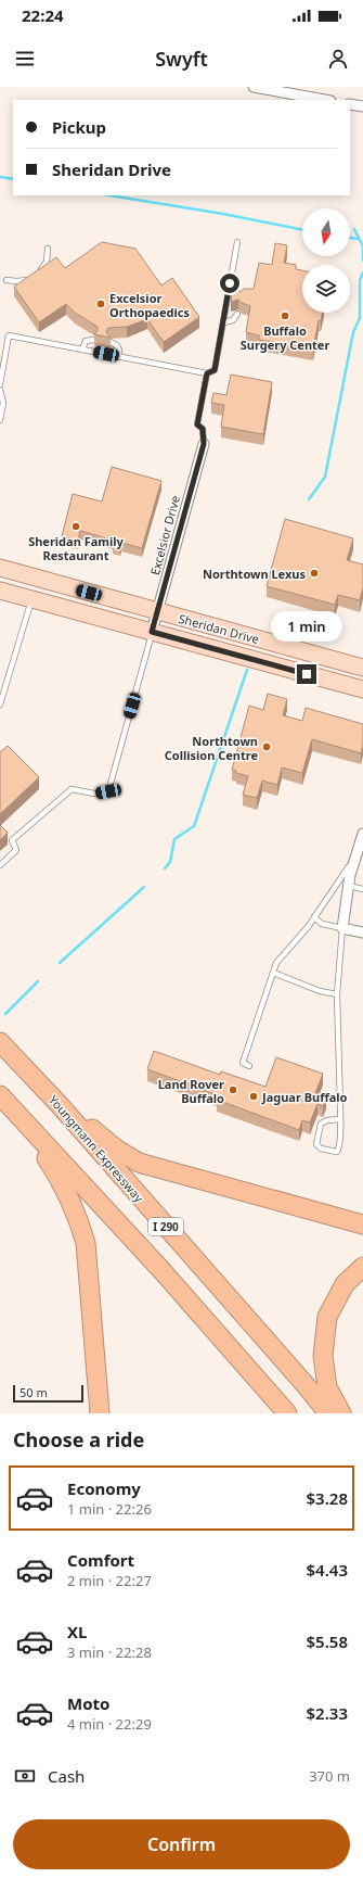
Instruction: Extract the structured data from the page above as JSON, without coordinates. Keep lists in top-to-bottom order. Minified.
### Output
{"streets":{"highway":["Youngmann Expressway","I 290"],"main road":["Sheridan Drive"],"street":["Excelsior Drive"]},"crossings":[["Excelsior Drive","Sheridan Drive"]],"places":["Excelsior Orthopaedics","Buffalo Surgery Center","Sheridan Family Restaurant","Northtown Lexus","Northtown Collision Centre","Land Rover Buffalo","Jaguar Buffalo"],"scale_bar":"50 m","north":"bottom","page":{"status":"22:24","header":"Swyft","banner":["Pickup","Sheridan Drive"],"bubble":"1 min","scale":"50 m","heading":"Choose a ride","list":[{"name":"Economy","note":"1 min · 22:26","value":"$3.28"},{"name":"Comfort","note":"2 min · 22:27","value":"$4.43"},{"name":"XL","note":"3 min · 22:28","value":"$5.58"},{"name":"Moto","note":"4 min · 22:29","value":"$2.33"}],"pay":["Cash","370 m"],"buttons":"Confirm"}}
